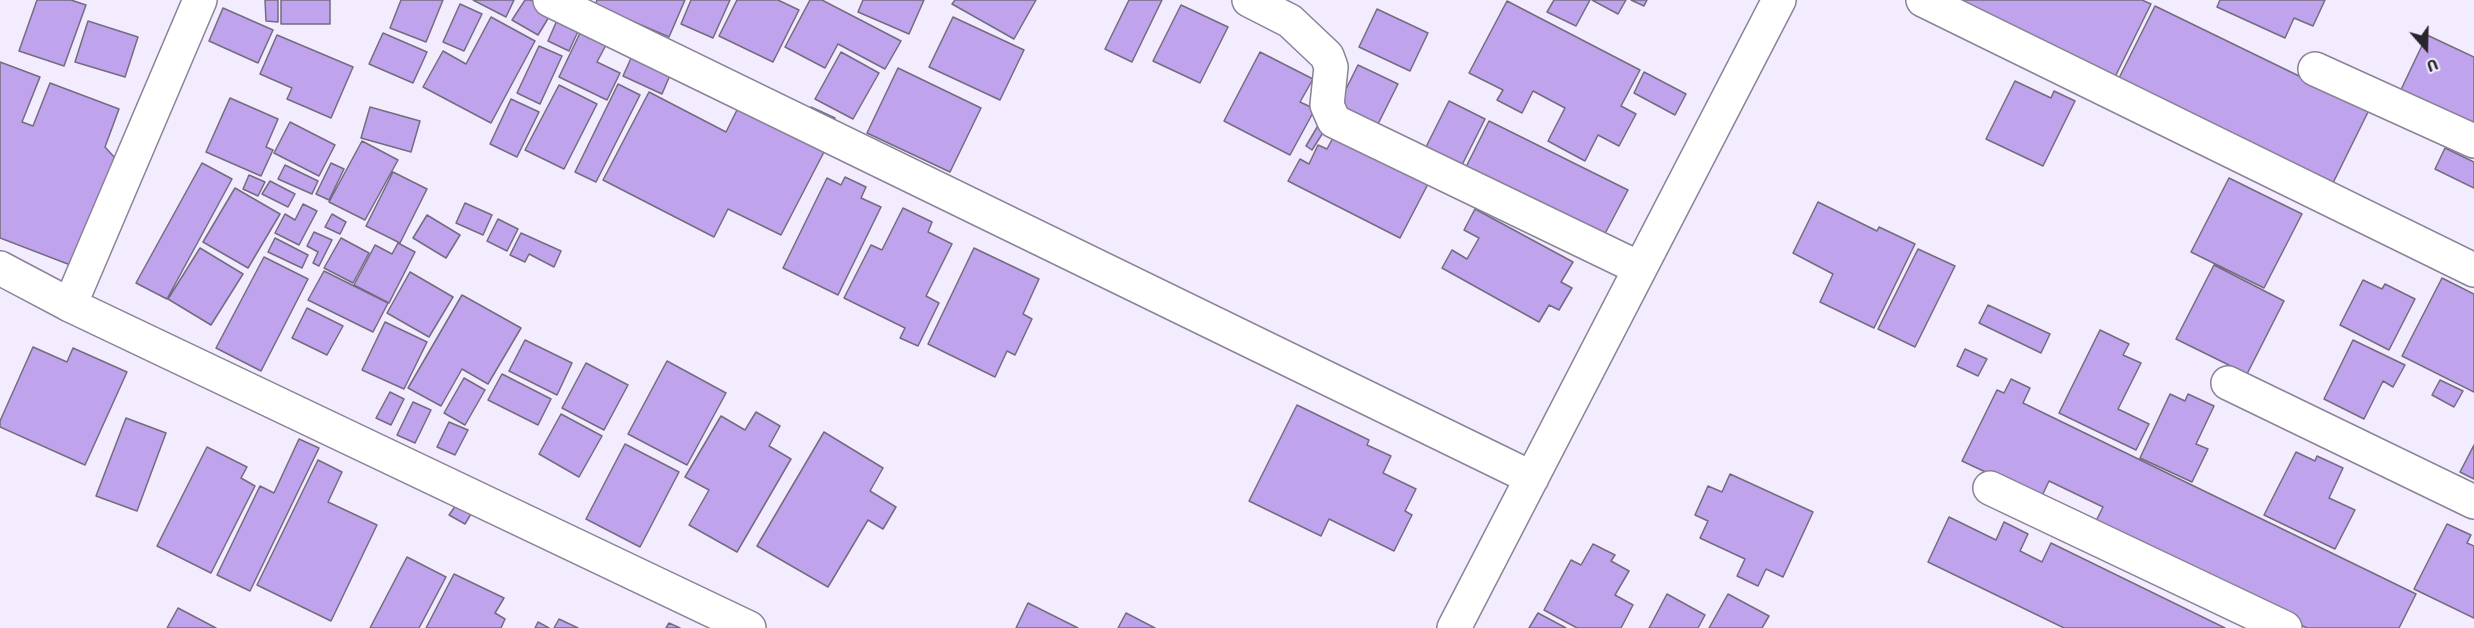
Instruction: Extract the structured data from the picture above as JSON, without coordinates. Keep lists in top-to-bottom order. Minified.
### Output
{"north":"bottom"}
